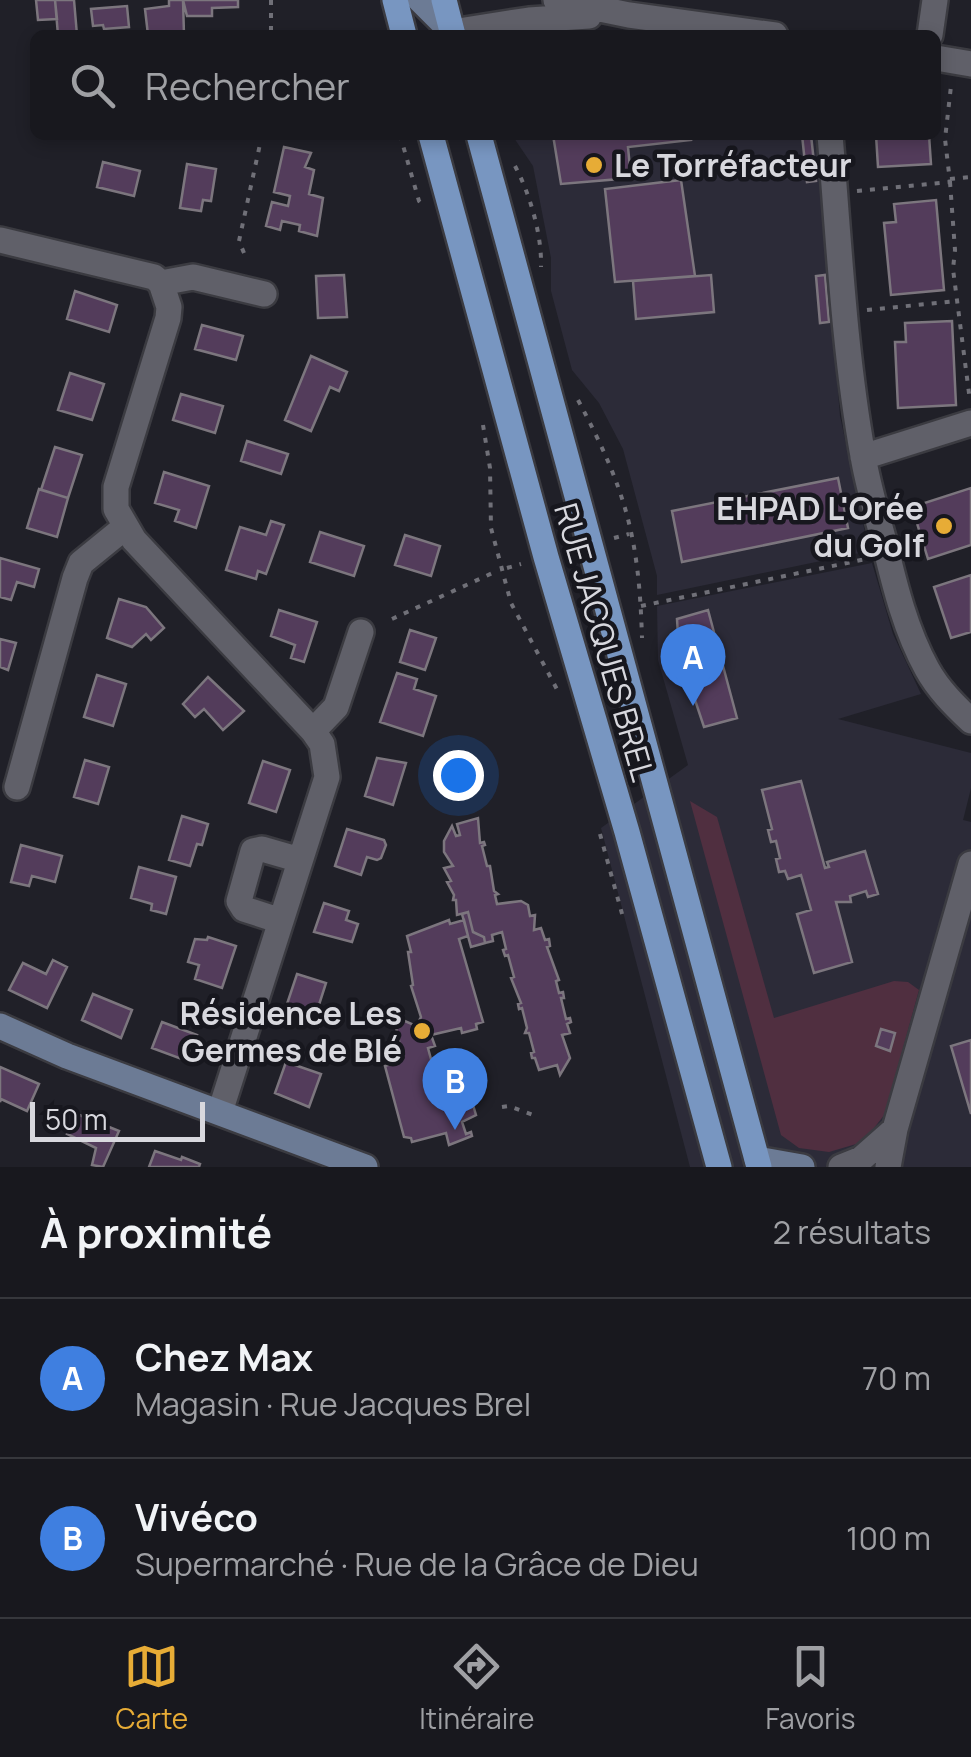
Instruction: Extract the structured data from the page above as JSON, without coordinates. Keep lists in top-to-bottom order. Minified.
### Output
{"streets":{"main road":["RUE JACQUES BREL"]},"places":["Le Torréfacteur","EHPAD L'Orée du Golf","Résidence Les Germes de Blé"],"scale_bar":"50 m","page":{"search":"Rechercher","pins":["A","B"],"scale":"50 m","heading":["À proximité","2 résultats"],"list":[{"mark":"A","name":"Chez Max","note":"Magasin · Rue Jacques Brel","value":"70 m"},{"mark":"B","name":"Vivéco","note":"Supermarché · Rue de la Grâce de Dieu","value":"100 m"}],"nav":["Carte","Itinéraire","Favoris"]}}
